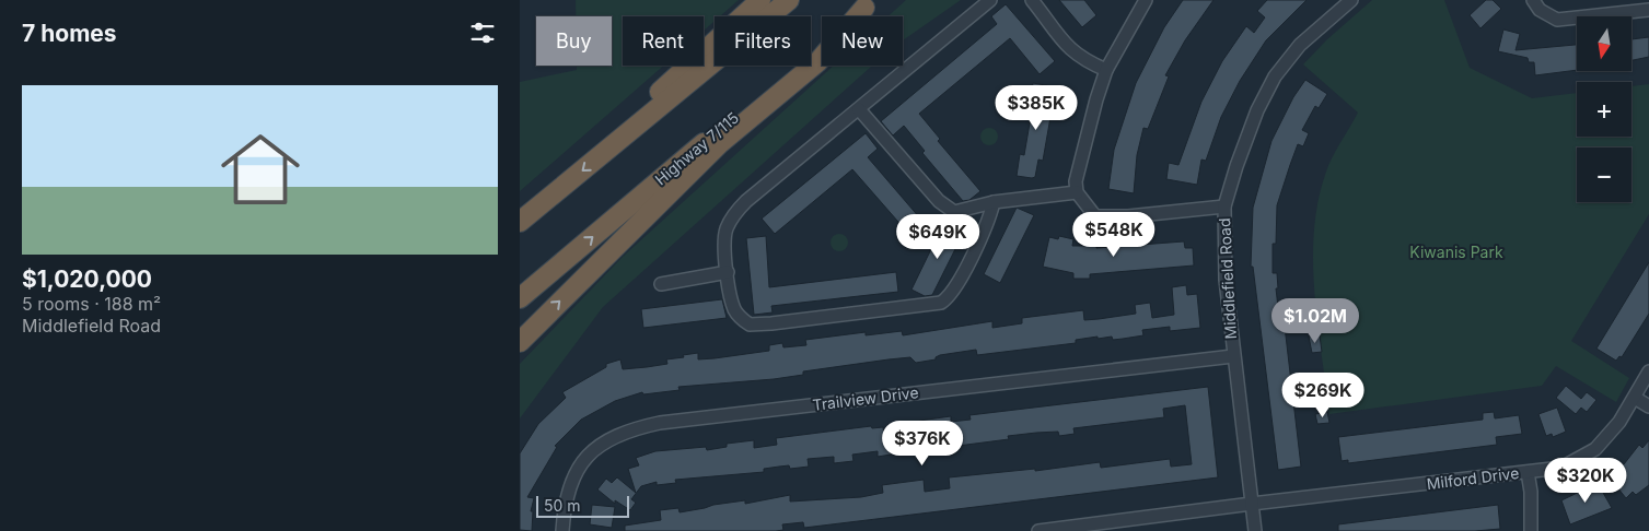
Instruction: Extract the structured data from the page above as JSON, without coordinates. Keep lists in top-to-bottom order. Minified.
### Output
{"streets":{"highway":["Highway 7/115"],"street":["Middlefield Road","Trailview Drive","Milford Drive"]},"crossings":[["Middlefield Road","Trailview Drive"],["Middlefield Road","Milford Drive"]],"parks":["Kiwanis Park"],"scale_bar":"50 m","north":"bottom","page":{"heading":"7 homes","map_buttons":["+","−"],"chip":["Buy","Rent","Filters","New"],"list":[{"name":"$1,020,000","note":"5 rooms · 188 m² · Middlefield Road"}],"price":["$385K","$548K","$649K","$1.02M","$269K","$376K","$320K"],"scale":"50 m"}}
